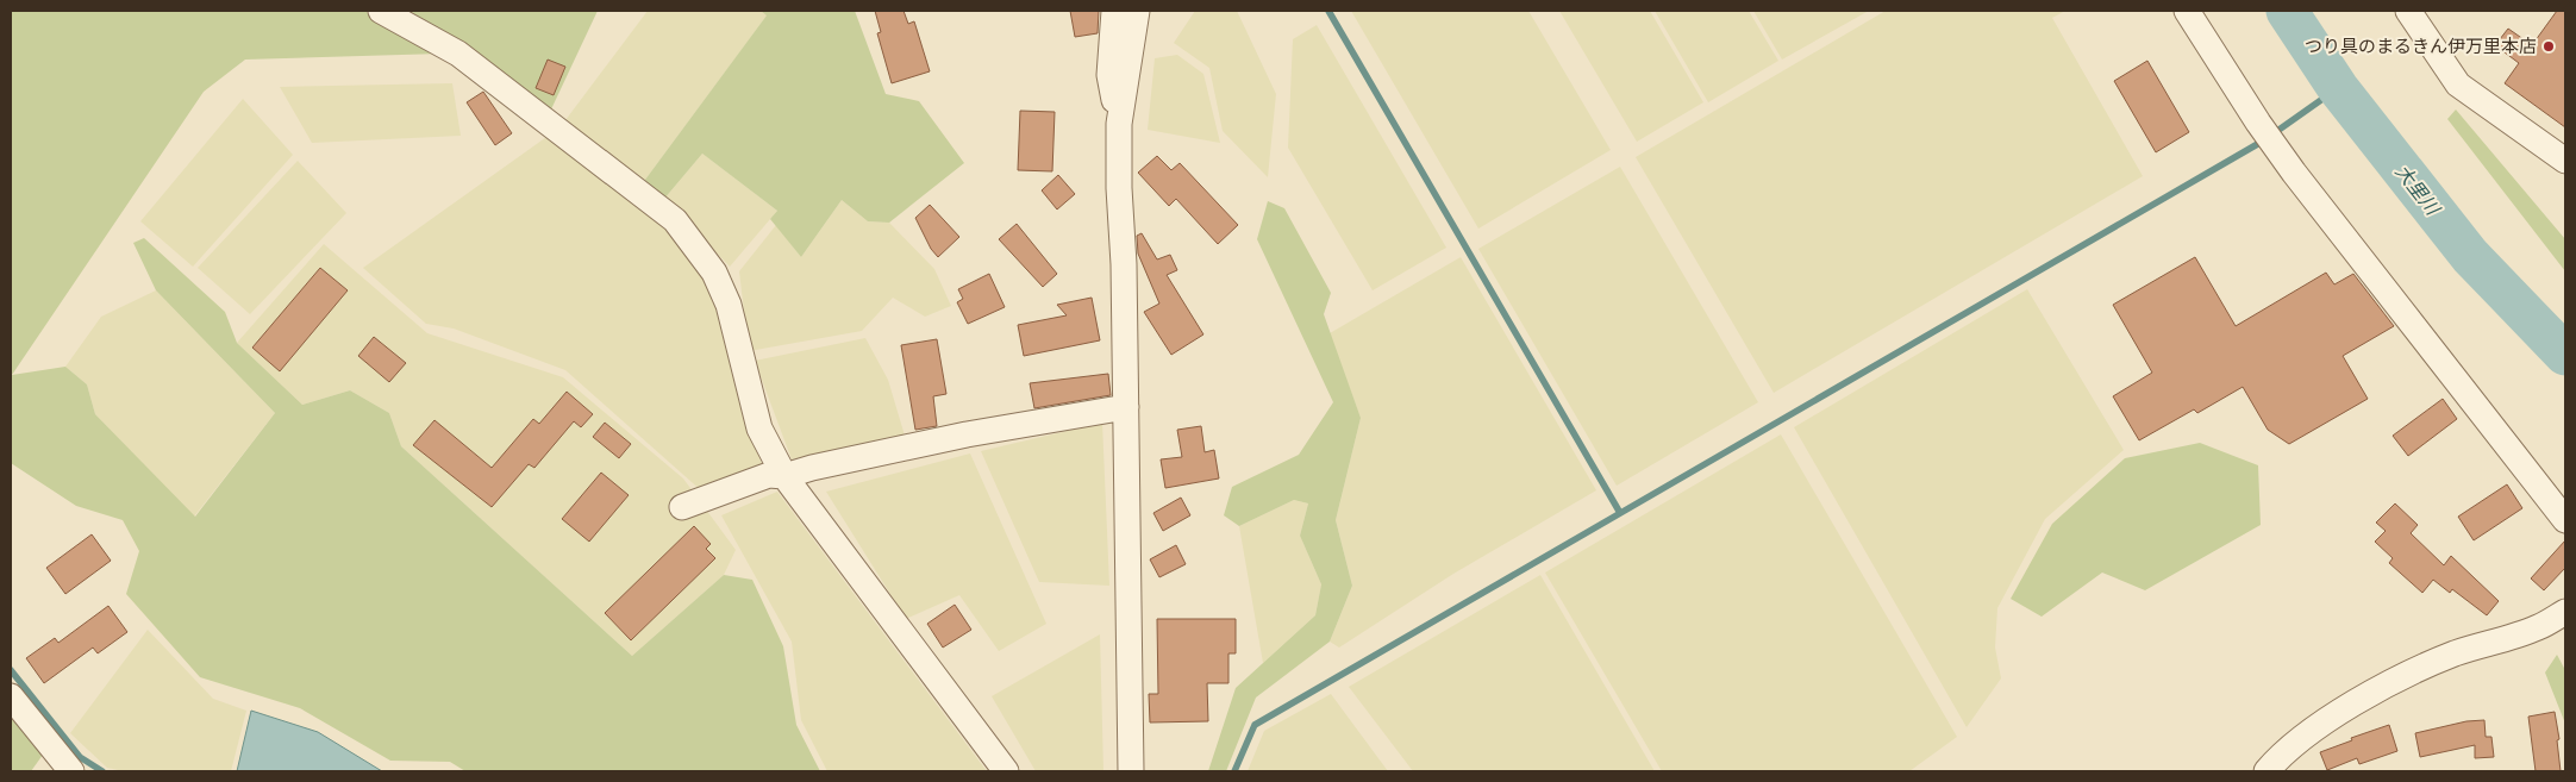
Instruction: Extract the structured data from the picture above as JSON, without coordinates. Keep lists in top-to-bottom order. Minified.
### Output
{"water":["大里川"],"places":["つり具のまるきん伊万里本店"]}
